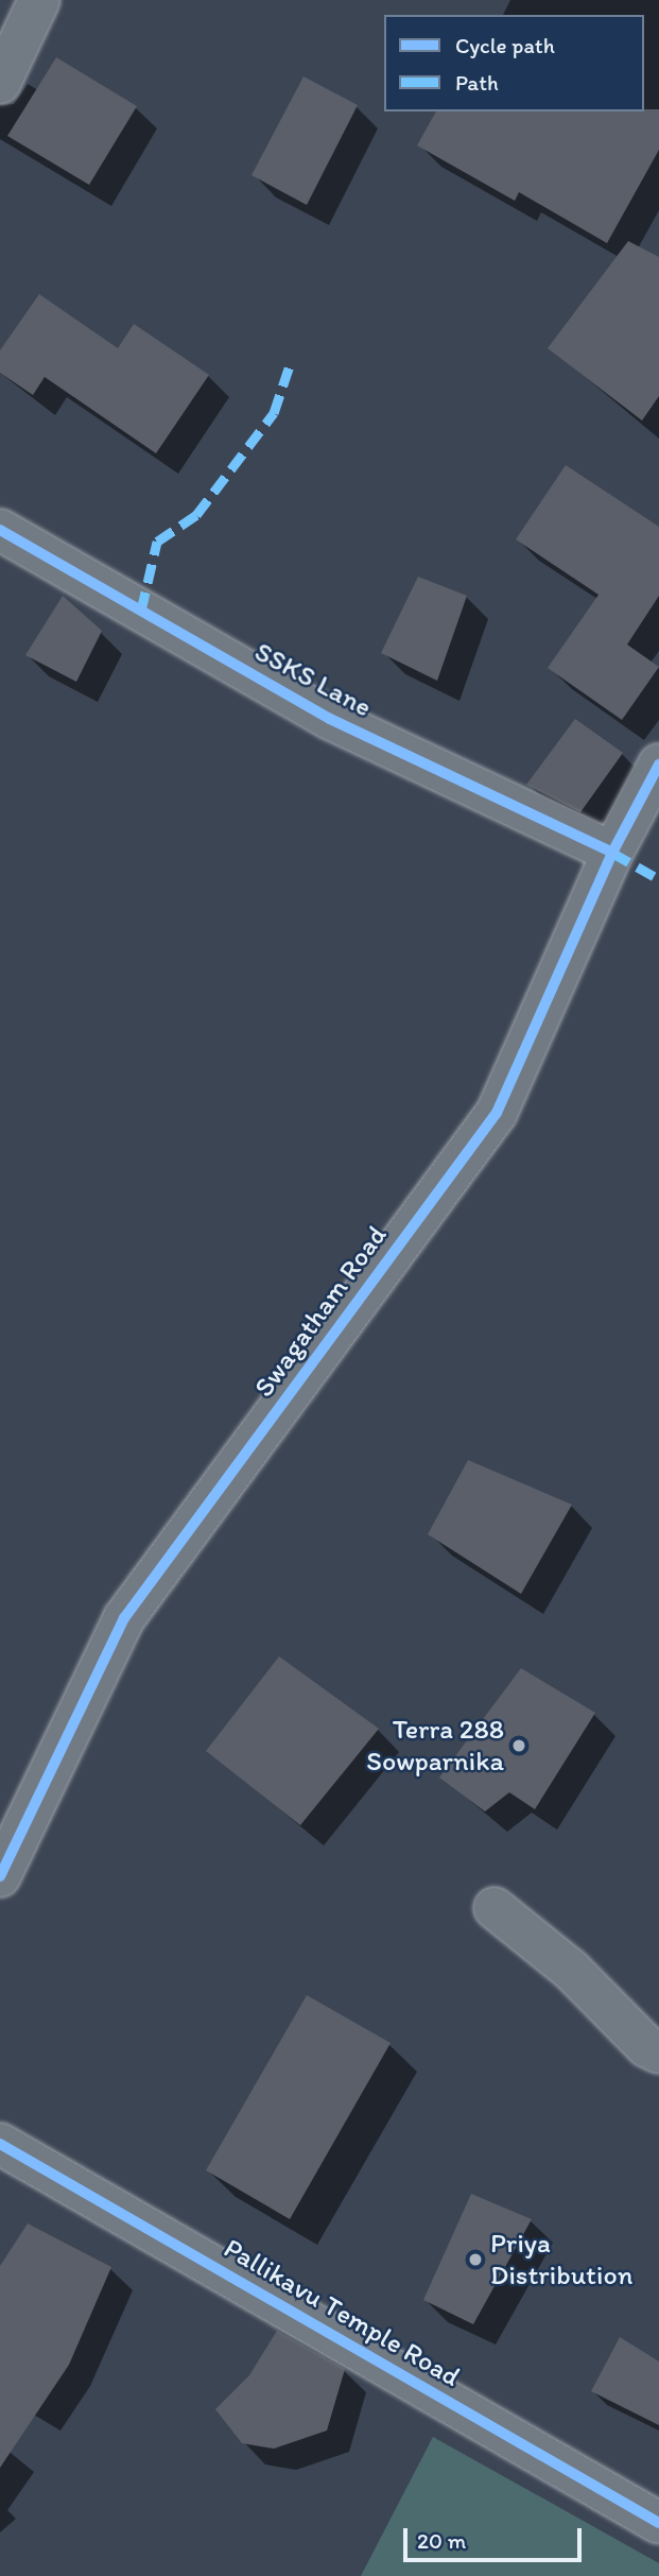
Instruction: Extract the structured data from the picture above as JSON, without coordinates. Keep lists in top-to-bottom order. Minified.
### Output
{"streets":{"street":["SSKS Lane","Swagatham Road","Pallikavu Temple Road"]},"crossings":[["SSKS Lane","Swagatham Road"]],"places":["Terra 288 Sowparnika","Priya Distribution"],"legend":["Cycle path","Path"],"scale_bar":"20 m"}
